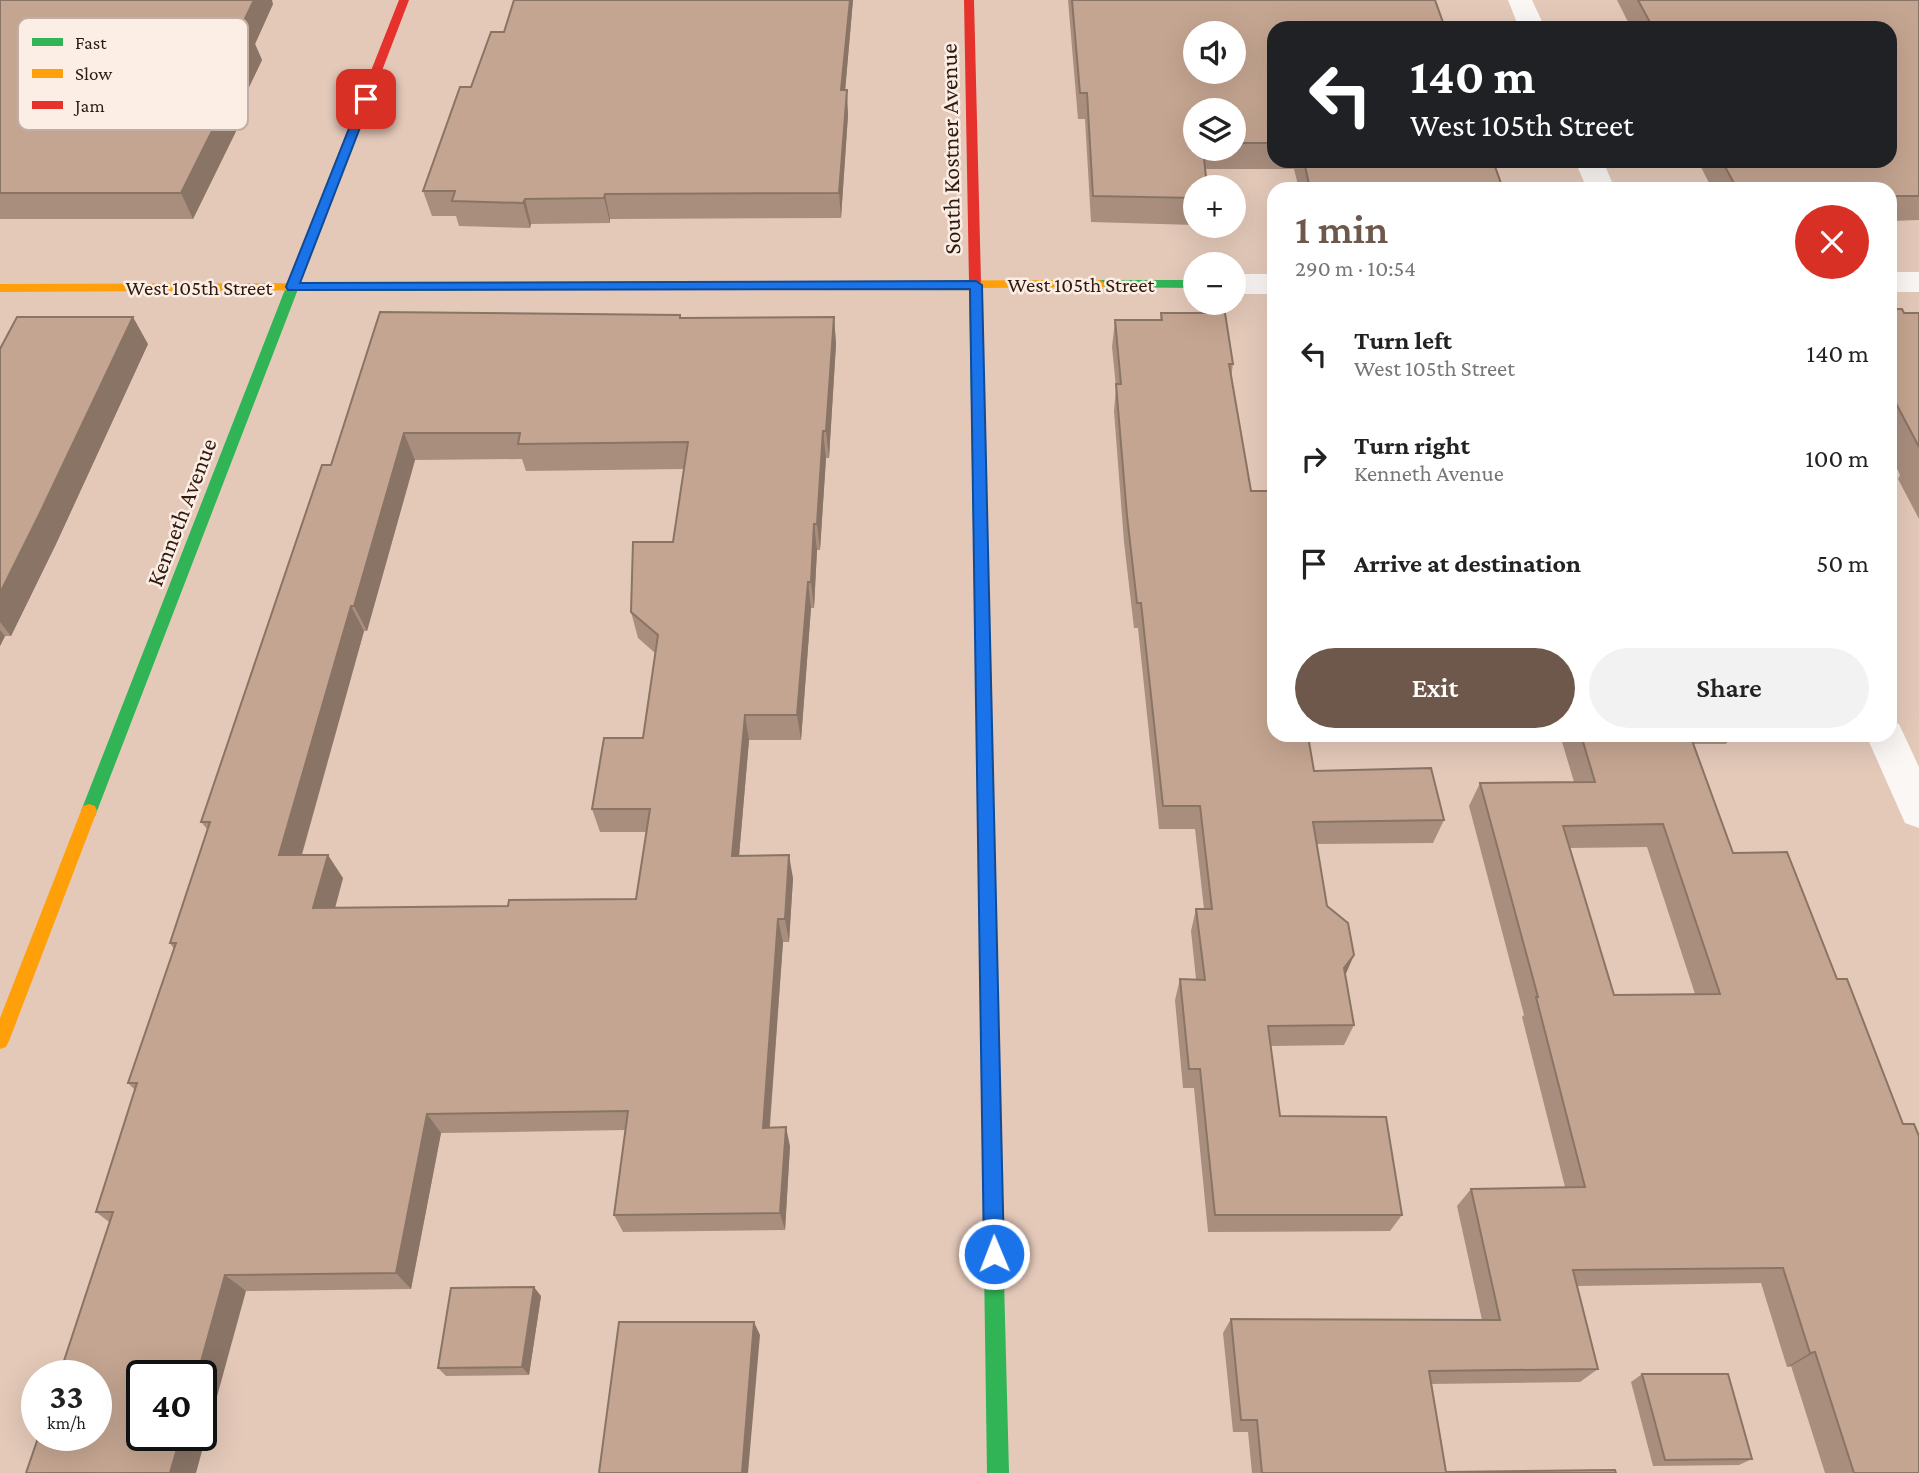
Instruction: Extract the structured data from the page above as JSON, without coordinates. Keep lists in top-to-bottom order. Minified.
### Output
{"streets":{"street":["South Kostner Avenue","West 105th Street","Kenneth Avenue"]},"crossings":[["South Kostner Avenue","West 105th Street"],["West 105th Street","Kenneth Avenue"]],"legend":["Fast","Slow","Jam"],"page":{"map_buttons":["+","−"],"turn":["140 m","West 105th Street"],"heading":["1 min","290 m · 10:54"],"list":[{"name":"Turn left","note":"West 105th Street","value":"140 m"},{"name":"Turn right","note":"Kenneth Avenue","value":"100 m"},{"name":"Arrive at destination","value":"50 m"}],"buttons":["Exit","Share"],"speed":"33 km/h","limit":"40"}}
